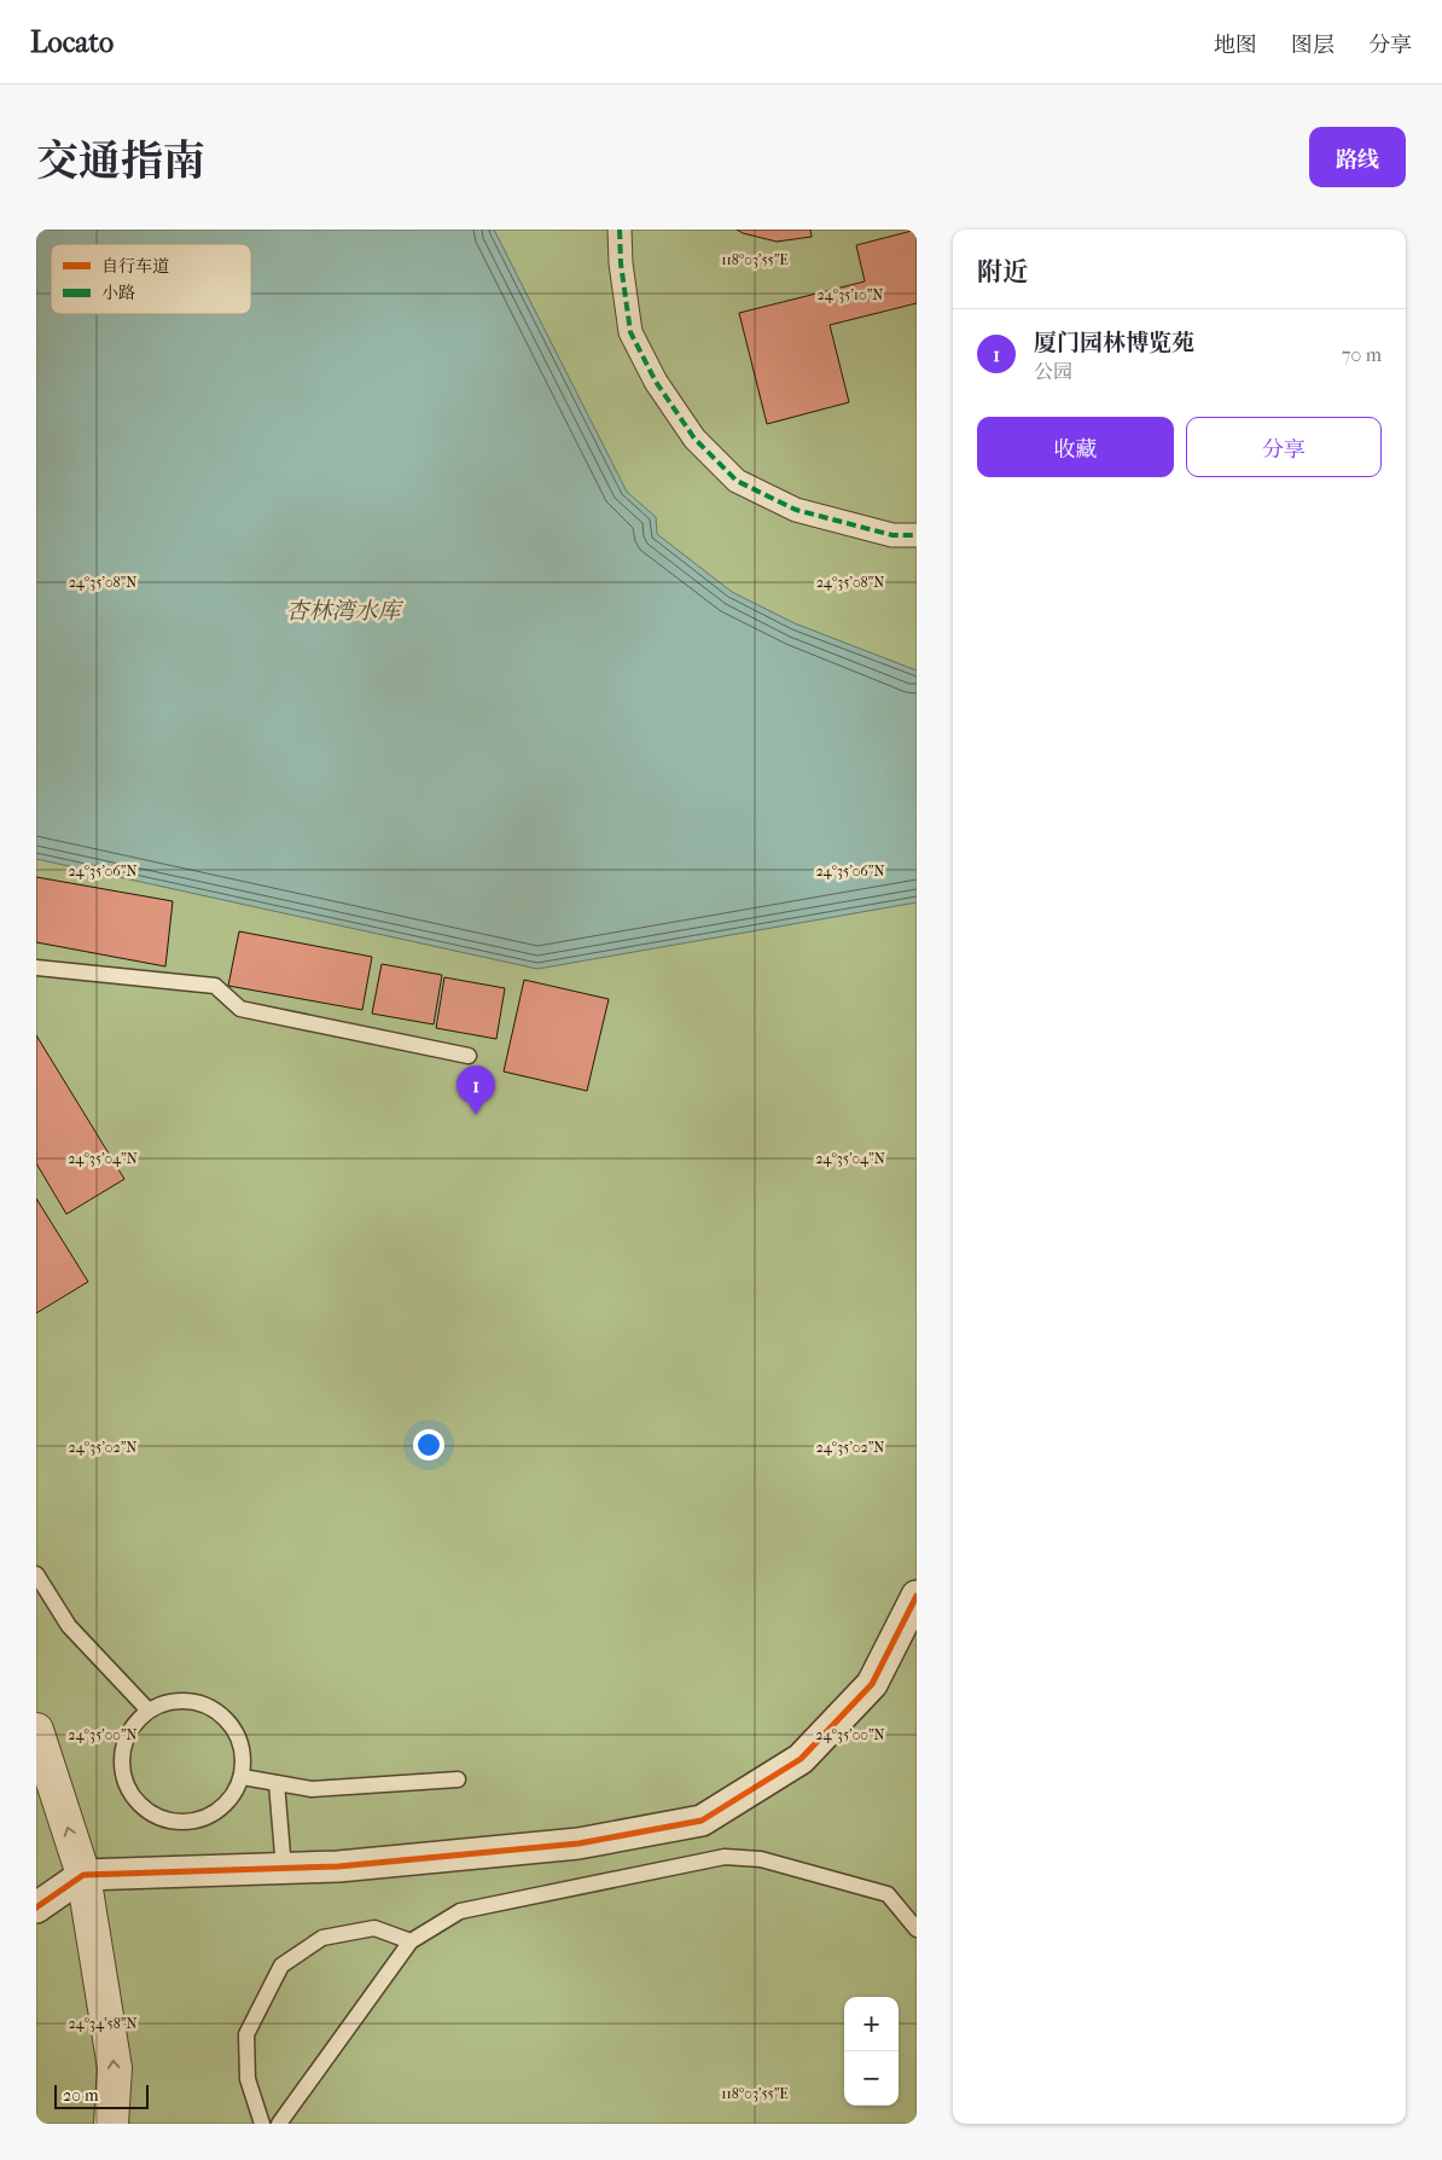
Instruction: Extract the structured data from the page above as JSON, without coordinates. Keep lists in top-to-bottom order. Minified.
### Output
{"water":["杏林湾水库"],"legend":["自行车道","小路"],"scale_bar":"20 m","page":{"header":"Locato","nav":["地图","图层","分享"],"title":"交通指南","buttons":["路线",["收藏","分享"]],"heading":"附近","list":[{"mark":"1","name":"厦门园林博览苑","note":"公园","value":"70 m"}],"pins":"1","map_buttons":["+","−"],"scale":"20 m"},"coordinates":["118°03'55\"E","24°35'10\"N","24°35'08\"N","24°35'06\"N","24°35'04\"N","24°35'02\"N","24°35'00\"N","24°34'58\"N"]}
